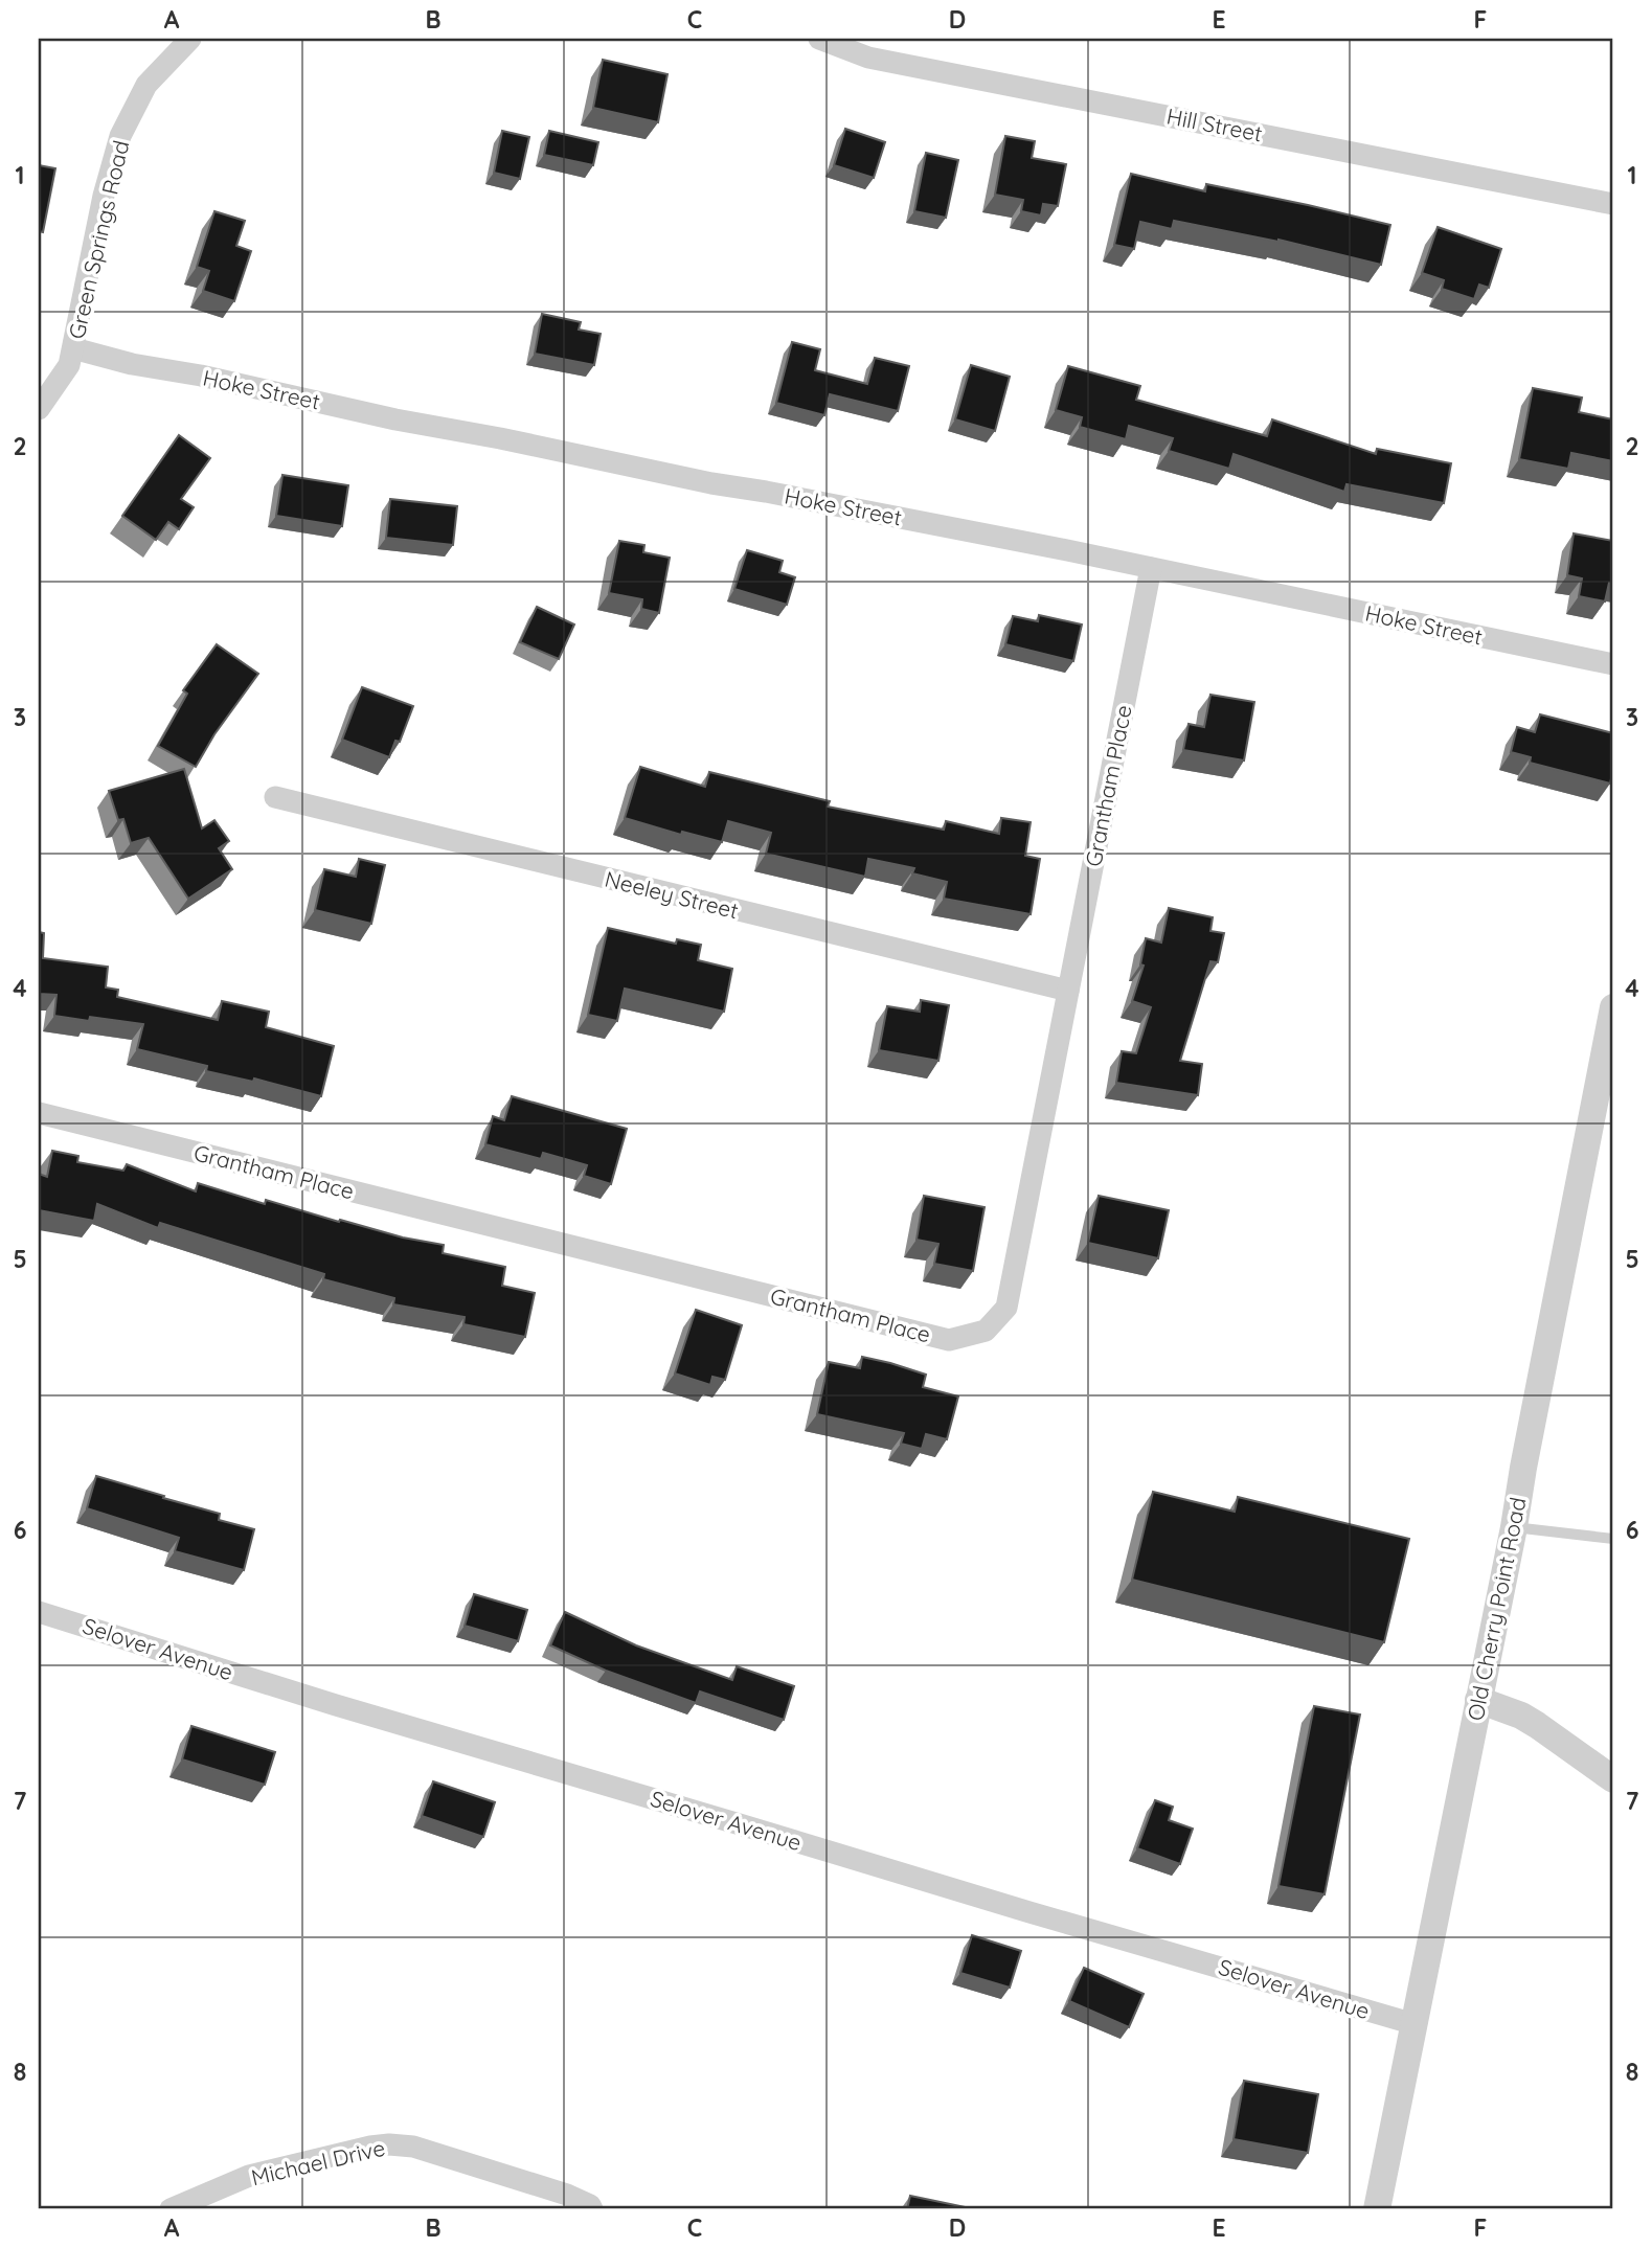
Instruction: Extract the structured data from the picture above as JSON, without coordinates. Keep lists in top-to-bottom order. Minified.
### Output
{"streets":{"street":["Hill Street","Green Springs Road","Hoke Street","Grantham Place","Neeley Street","Old Cherry Point Road","Selover Avenue","Michael Drive"]},"crossings":[["Green Springs Road","Hoke Street"],["Hoke Street","Grantham Place"],["Grantham Place","Neeley Street"],["Old Cherry Point Road","Selover Avenue"]],"grid":{"columns":["A","B","C","D","E","F"],"rows":["1","2","3","4","5","6","7","8"]}}
